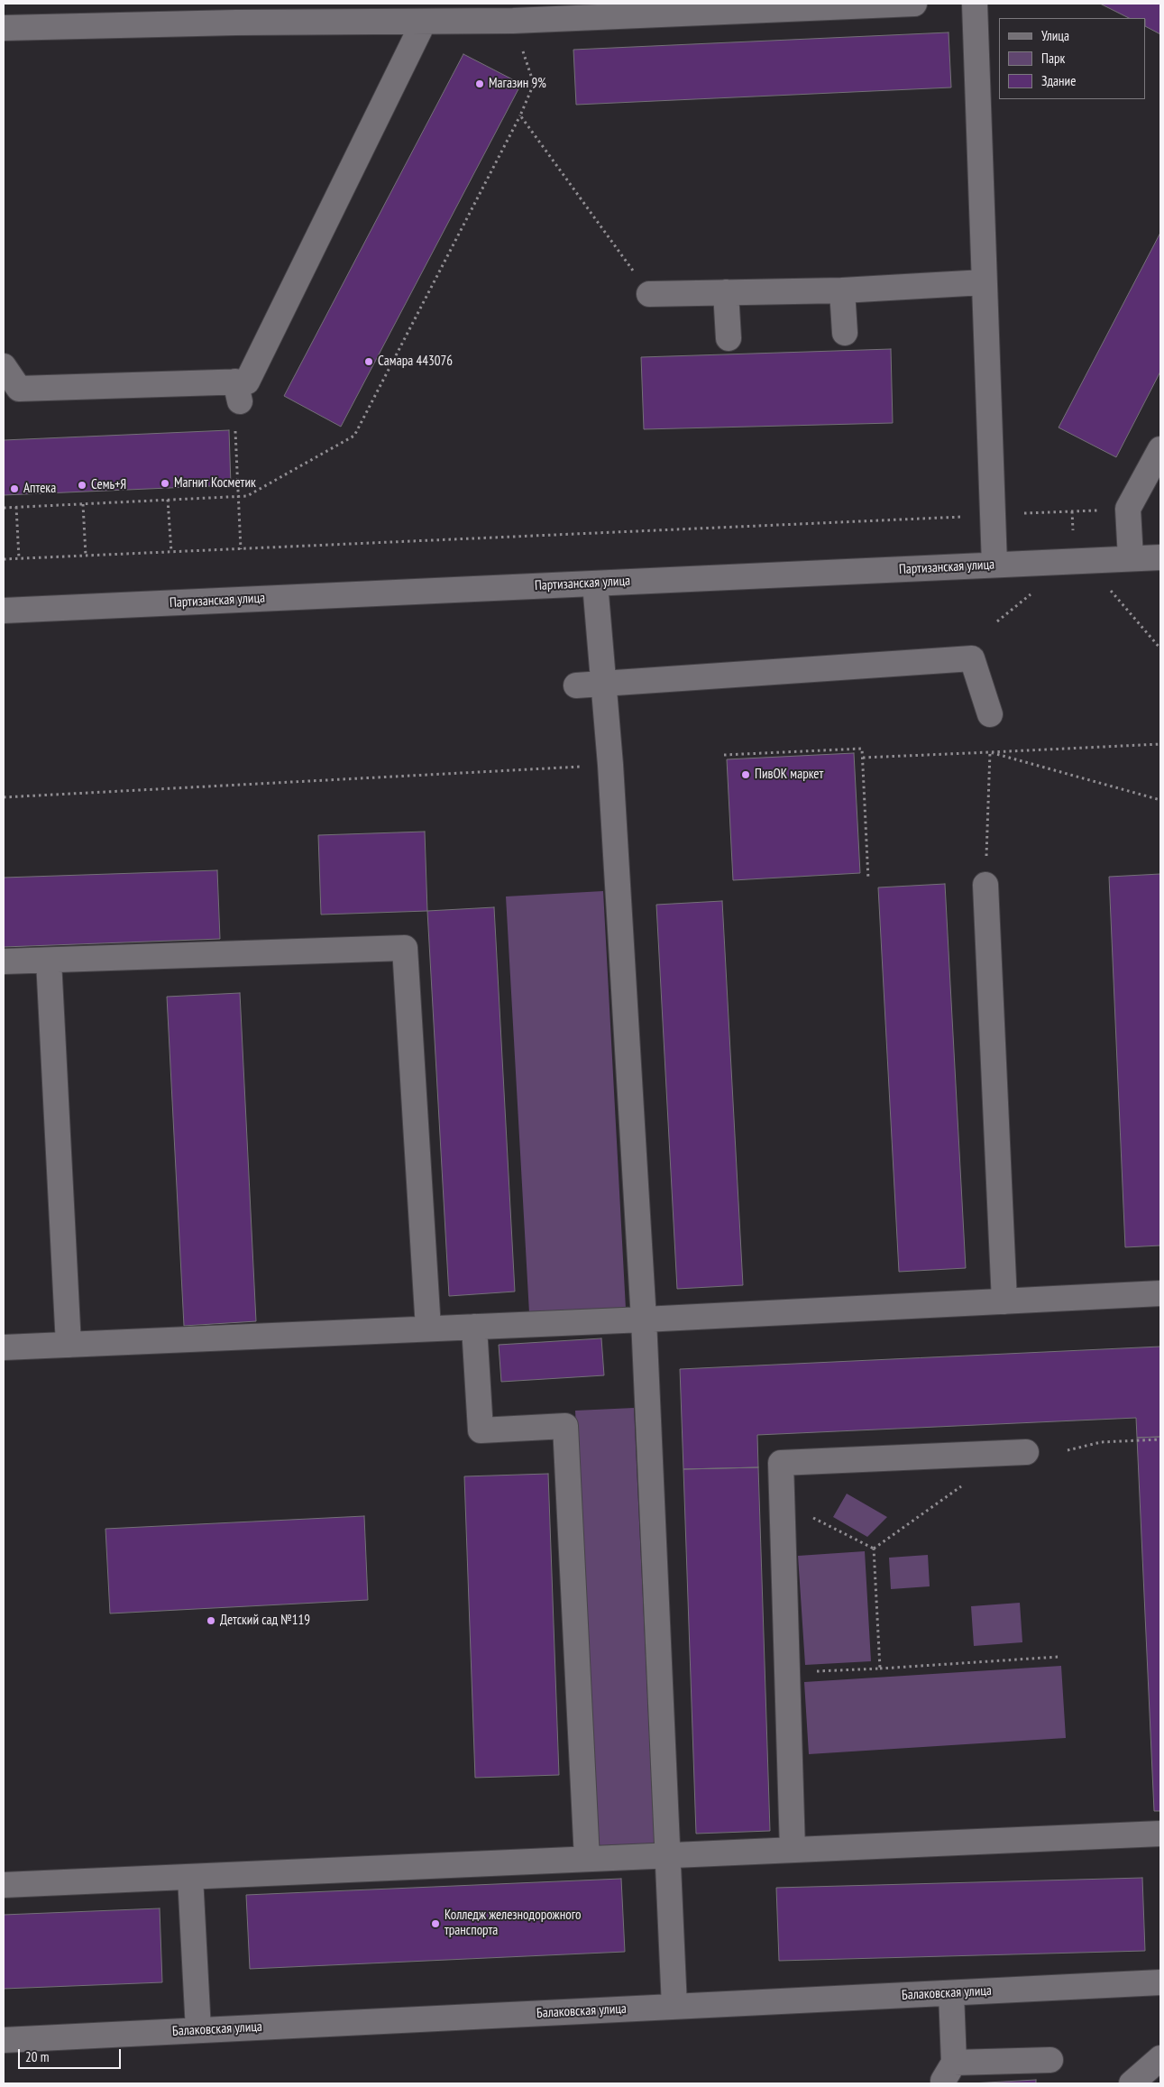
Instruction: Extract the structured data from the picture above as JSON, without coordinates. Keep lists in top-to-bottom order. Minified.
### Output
{"streets":{"street":["Партизанская улица","Балаковская улица"]},"places":["Магазин 9%","Самара 443076","Магнит Косметик","Семь+Я","Аптека","ПивОК маркет","Детский сад №119","Колледж железнодорожного транспорта"],"legend":["Улица","Парк","Здание"],"scale_bar":"20 m"}
